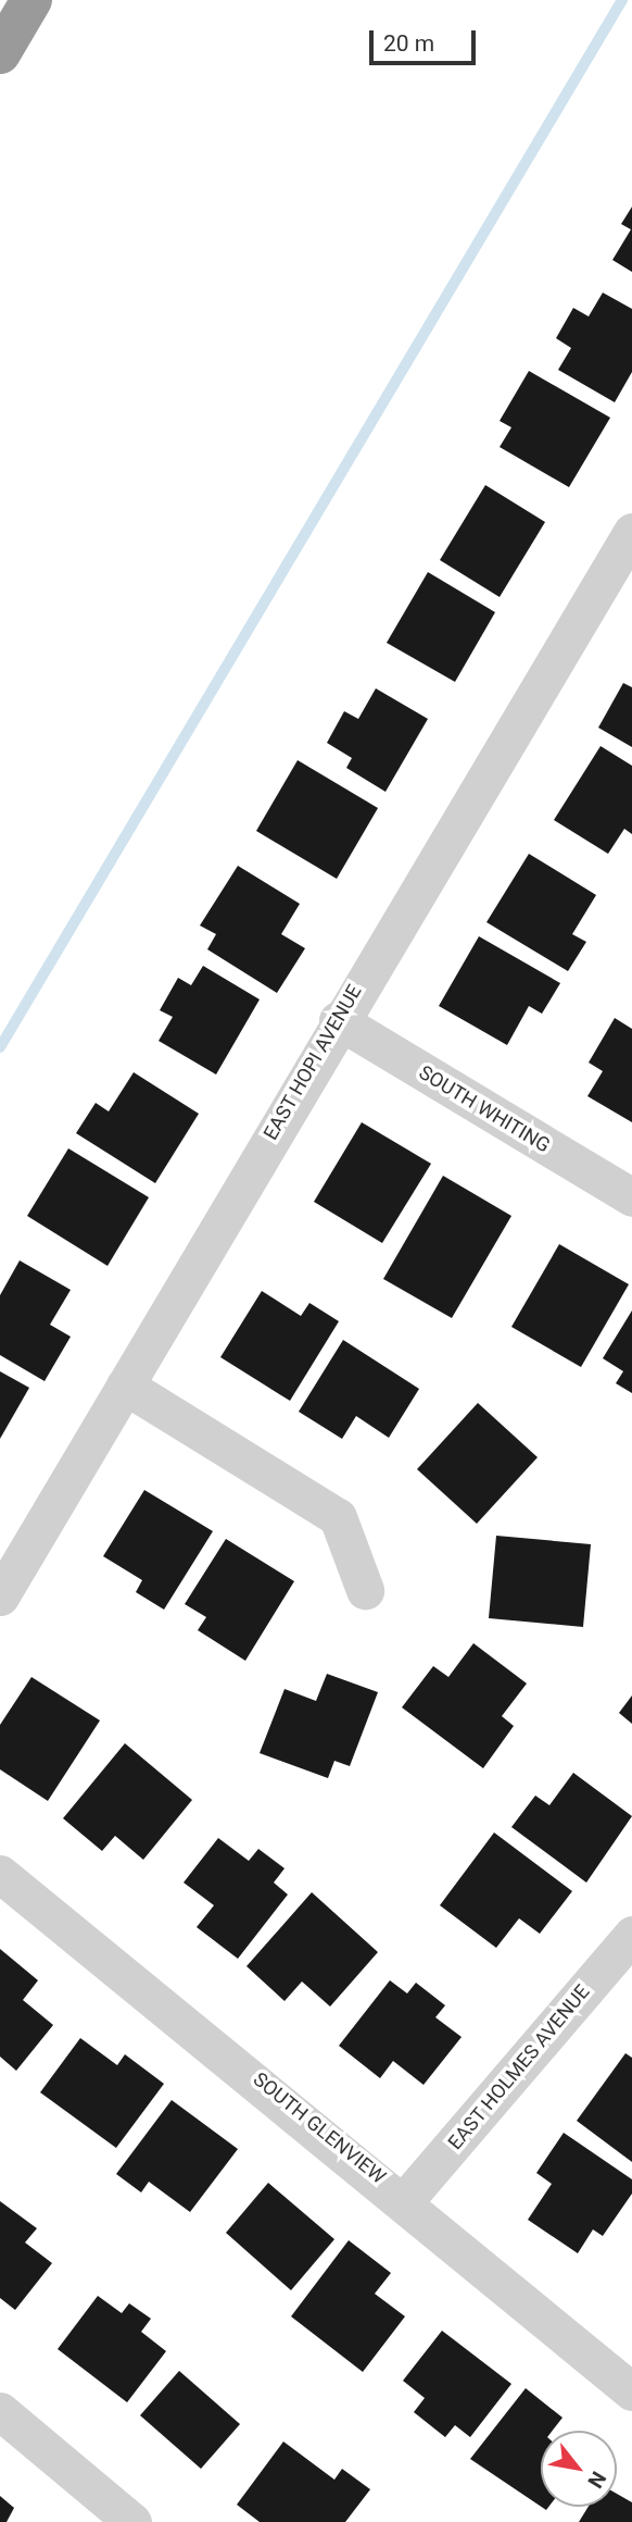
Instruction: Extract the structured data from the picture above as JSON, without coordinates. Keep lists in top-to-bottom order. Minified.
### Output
{"streets":{"street":["EAST HOPI AVENUE","SOUTH WHITING","EAST HOLMES AVENUE","SOUTH GLENVIEW"]},"crossings":[["EAST HOPI AVENUE","SOUTH WHITING"],["EAST HOLMES AVENUE","SOUTH GLENVIEW"]],"scale_bar":"20 m","north":"bottom right"}
